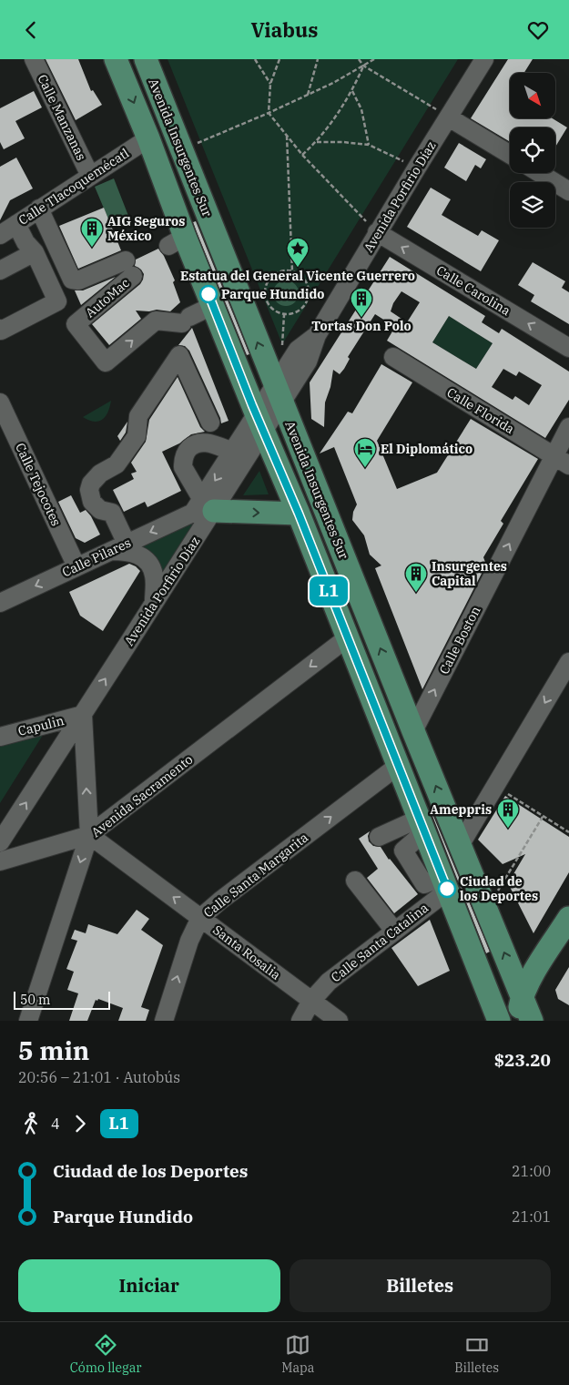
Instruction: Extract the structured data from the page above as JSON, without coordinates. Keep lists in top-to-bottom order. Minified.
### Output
{"streets":{"main road":["Avenida Insurgentes Sur"],"street":["Calle Manzanas","Calle Tlacoquemécatl","Avenida Porfirio Díaz","Calle Carolina","AutoMac","Calle Florida","Calle Tejocotes","Calle Pilares","Calle Boston","Capulin","Avenida Sacramento","Calle Santa Margarita","Calle Santa Catalina","Santa Rosalia"]},"crossings":[["Calle Manzanas","Calle Tlacoquemécatl"],["Avenida Insurgentes Sur","Calle Tlacoquemécatl"],["Avenida Insurgentes Sur","Avenida Porfirio Díaz"],["Avenida Insurgentes Sur","AutoMac"],["Avenida Insurgentes Sur","Calle Boston"],["Avenida Insurgentes Sur","Avenida Sacramento"],["Avenida Insurgentes Sur","Calle Santa Margarita"],["Avenida Insurgentes Sur","Calle Santa Catalina"],["Calle Tlacoquemécatl","AutoMac"],["Avenida Porfirio Díaz","Calle Carolina"],["Avenida Porfirio Díaz","Calle Pilares"],["Avenida Porfirio Díaz","Capulin"],["Calle Florida","Calle Boston"],["Calle Tejocotes","Calle Pilares"],["Avenida Sacramento","Santa Rosalia"],["Calle Santa Margarita","Santa Rosalia"],["Calle Santa Catalina","Santa Rosalia"]],"one_way":["Calle Pilares","Avenida Sacramento","Calle Santa Margarita","Santa Rosalia"],"places":{"building":["AIG Seguros México","Tortas Don Polo","Insurgentes Capital","Ameppris"],"place":["Estatua del General Vicente Guerrero"],"other":["Parque Hundido","Ciudad de los Deportes"],"hotel":["El Diplomático"]},"lines":["bus line L1"],"scale_bar":"50 m","north":"bottom right","page":{"header":"Viabus","on_map":"L1","scale":"50 m","heading":["5 min","20:56 – 21:01 · Autobús","$23.20"],"legs":["4","L1"],"list":[{"name":"Ciudad de los Deportes","value":"21:00"},{"name":"Parque Hundido","value":"21:01"}],"buttons":["Iniciar","Billetes"],"tabs":["Cómo llegar","Mapa","Billetes"]}}
